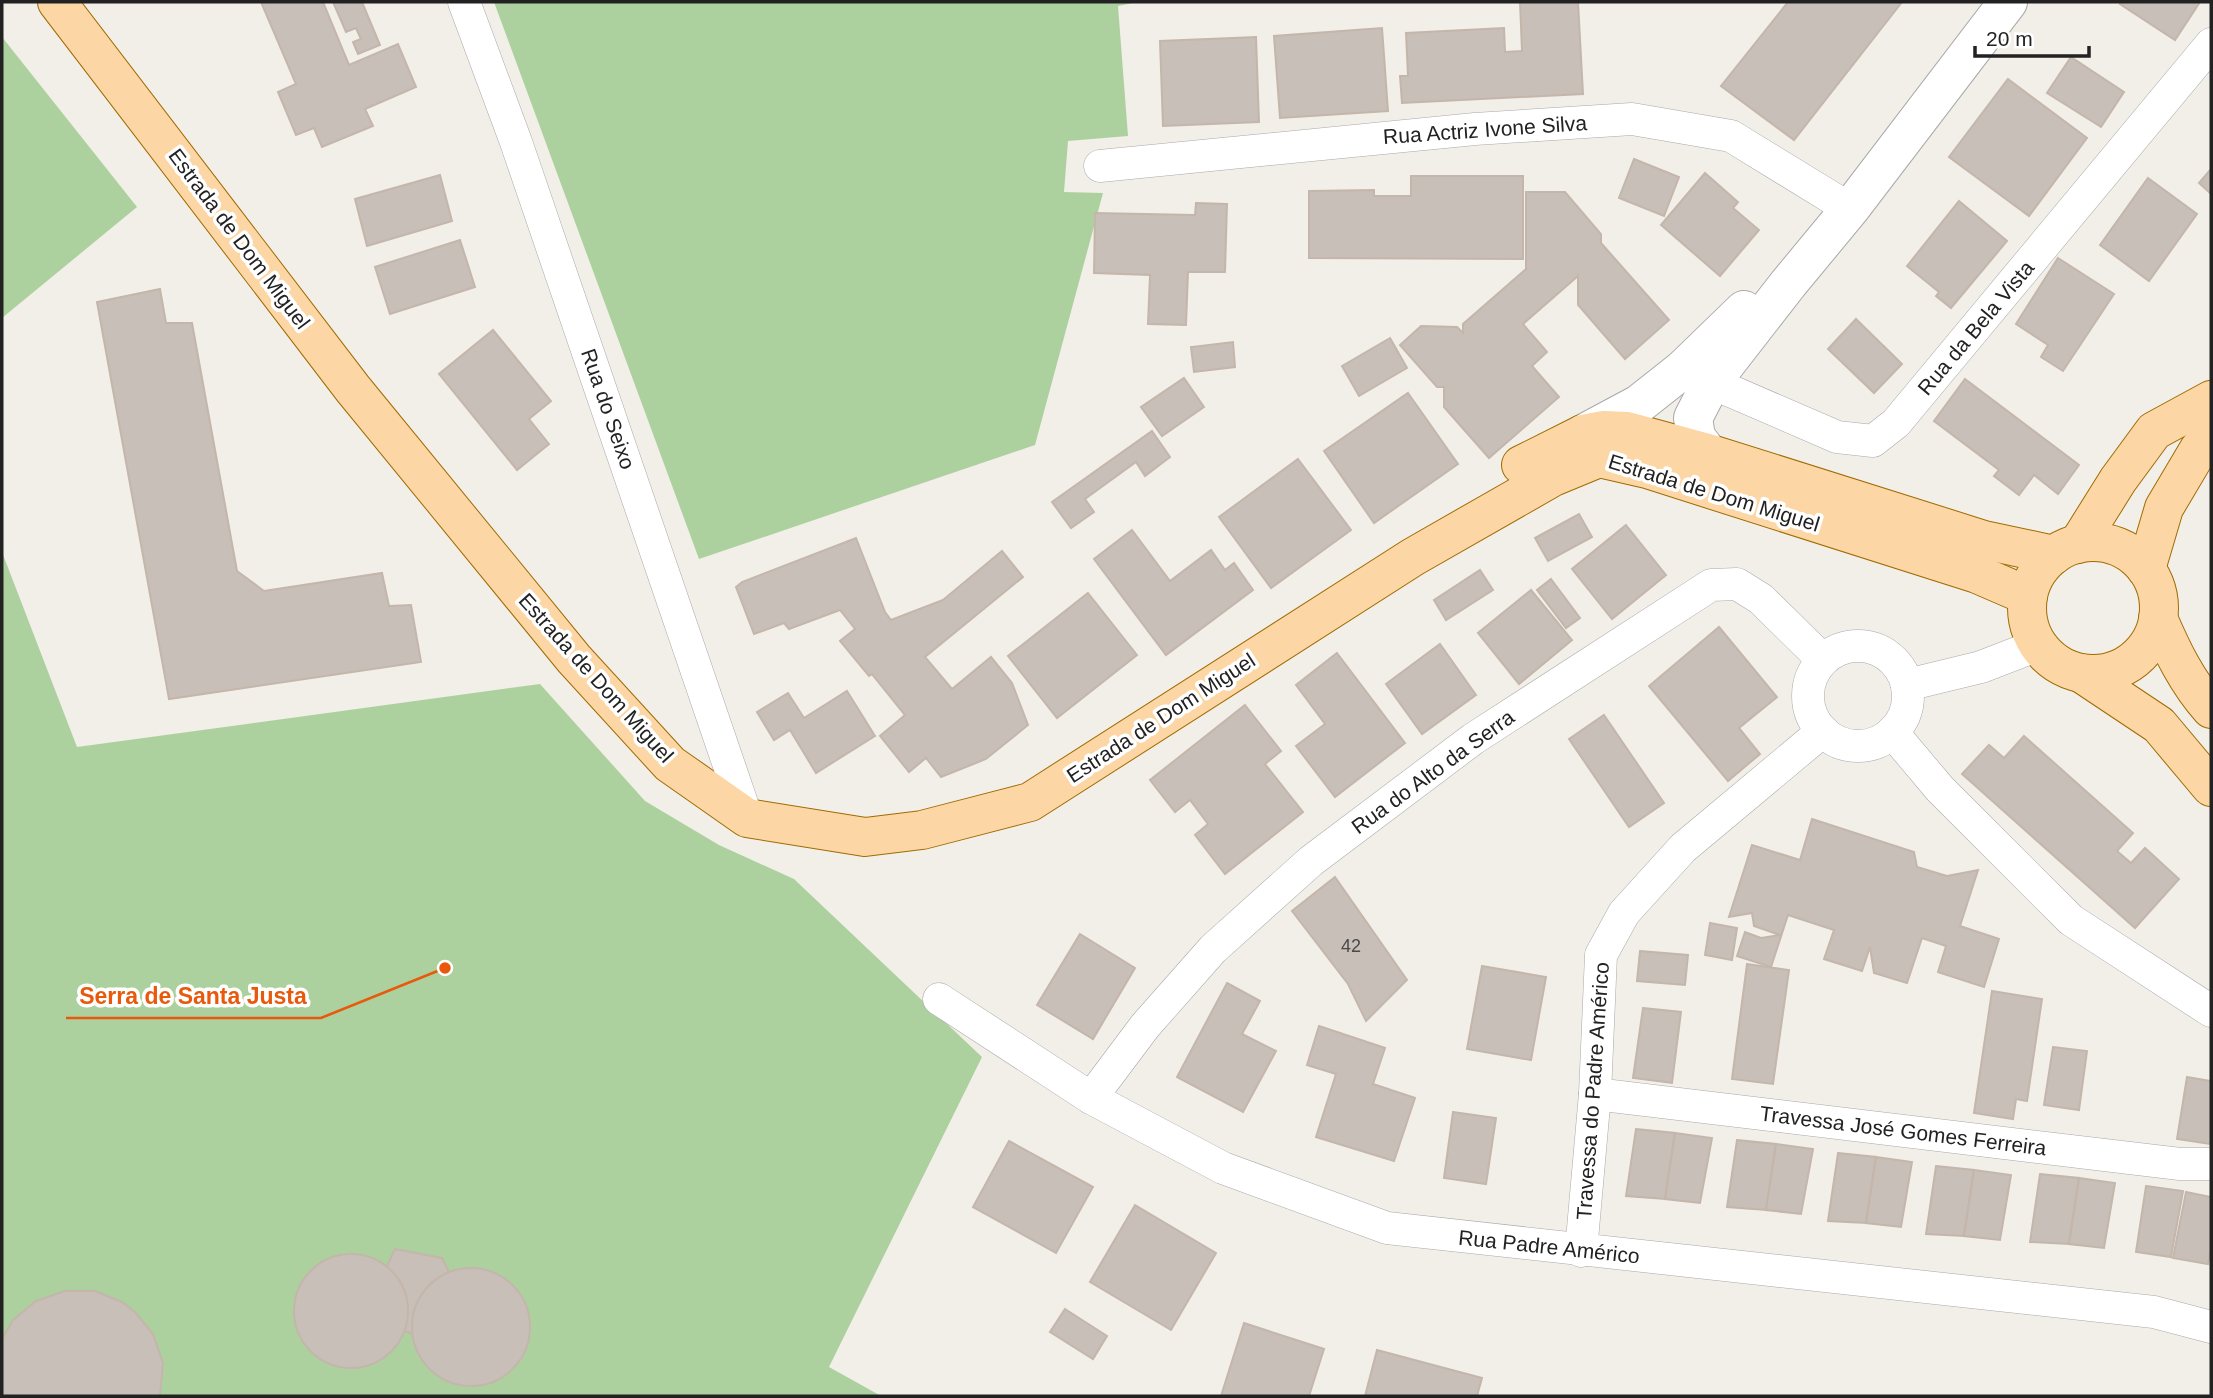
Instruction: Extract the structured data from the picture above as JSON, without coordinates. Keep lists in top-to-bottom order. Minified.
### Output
{"streets":{"main road":["Estrada de Dom Miguel"],"street":["Rua Actriz Ivone Silva","Rua da Bela Vista","Rua do Seixo","Rua do Alto da Serra","Travessa do Padre Américo","Travessa José Gomes Ferreira","Rua Padre Américo"]},"crossings":[["Rua Actriz Ivone Silva","Estrada de Dom Miguel"],["Estrada de Dom Miguel","Rua da Bela Vista"],["Estrada de Dom Miguel","Rua do Seixo"],["Rua do Alto da Serra","Travessa do Padre Américo"],["Rua do Alto da Serra","Rua Padre Américo"],["Travessa do Padre Américo","Travessa José Gomes Ferreira"],["Travessa do Padre Américo","Rua Padre Américo"]],"places":["Serra de Santa Justa"],"house_numbers":["42"],"scale_bar":"20 m"}
